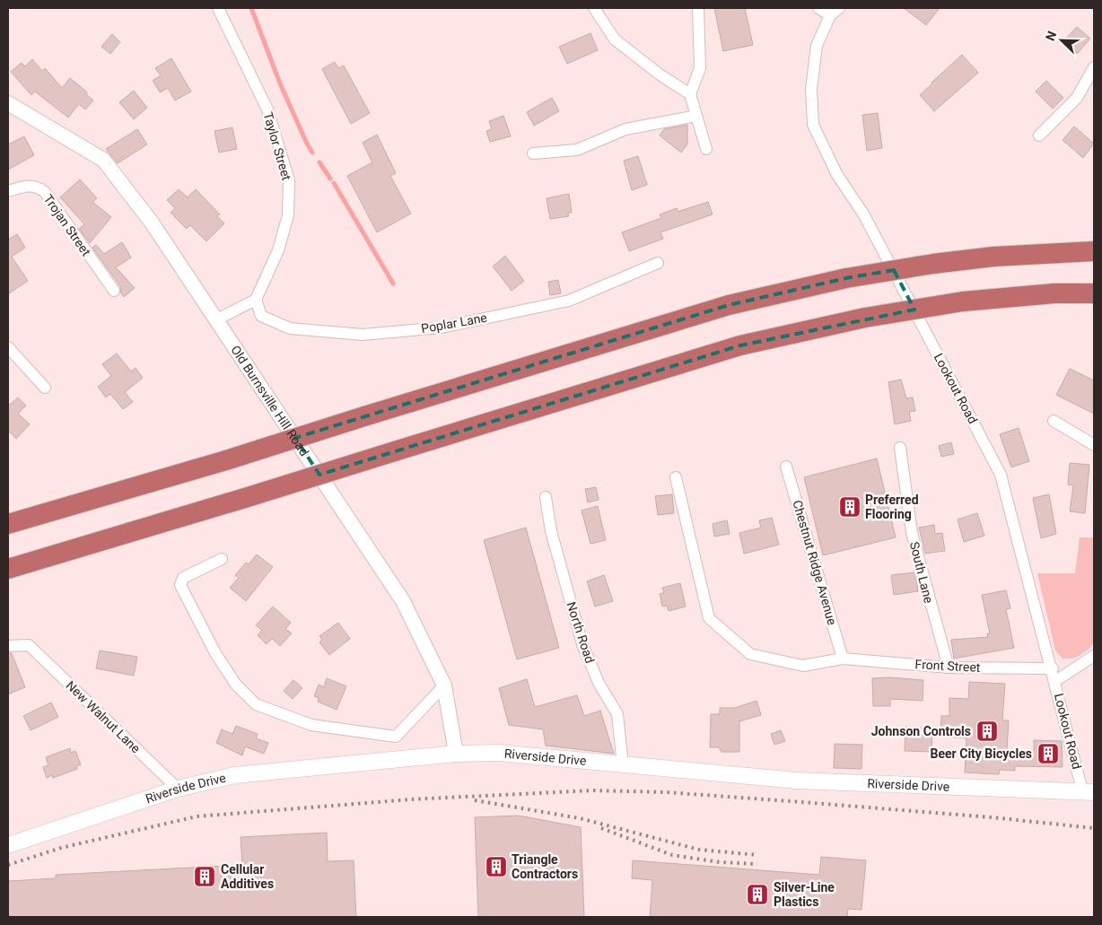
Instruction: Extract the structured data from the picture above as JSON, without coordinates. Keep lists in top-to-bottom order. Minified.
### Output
{"streets":{"main road":["Riverside Drive"],"street":["Taylor Street","Trojan Street","Poplar Lane","Lookout Road","Old Burnsville Hill Road","Chestnut Ridge Avenue","South Lane","North Road","Front Street","New Walnut Lane"]},"crossings":[["Taylor Street","Poplar Lane"],["Lookout Road","Front Street"],["Lookout Road","Riverside Drive"],["Old Burnsville Hill Road","Riverside Drive"],["Chestnut Ridge Avenue","Front Street"],["South Lane","Front Street"],["North Road","Riverside Drive"],["New Walnut Lane","Riverside Drive"]],"places":{"building":["Preferred Flooring","Johnson Controls","Beer City Bicycles","Triangle Contractors","Cellular Additives","Silver-Line Plastics"]},"north":"top left"}
